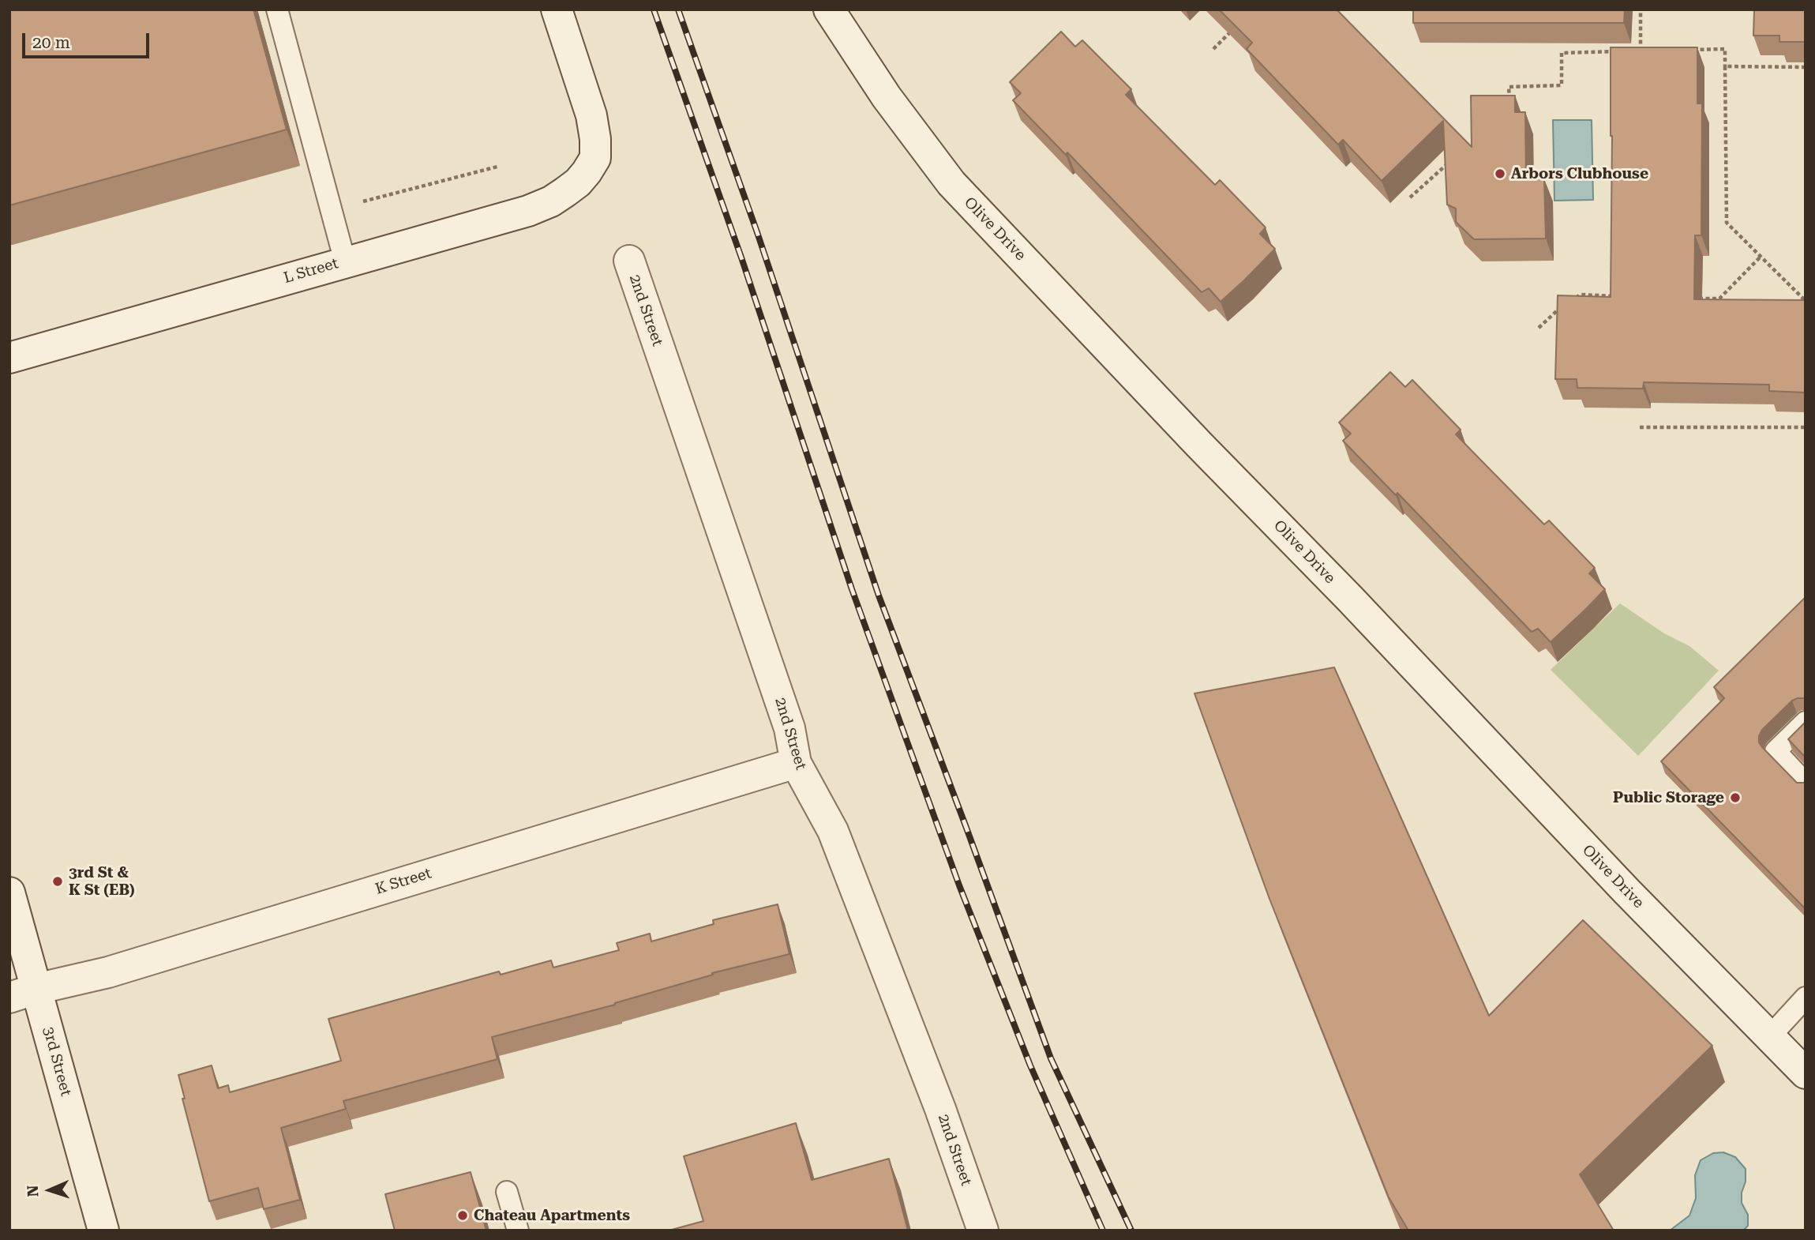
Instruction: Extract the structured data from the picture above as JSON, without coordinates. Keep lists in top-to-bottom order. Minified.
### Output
{"streets":{"street":["Olive Drive","L Street","2nd Street","K Street","3rd Street"]},"crossings":[["2nd Street","K Street"],["K Street","3rd Street"]],"places":["Arbors Clubhouse","Public Storage","3rd St & K St (EB)","Chateau Apartments"],"scale_bar":"20 m","north":"left"}
